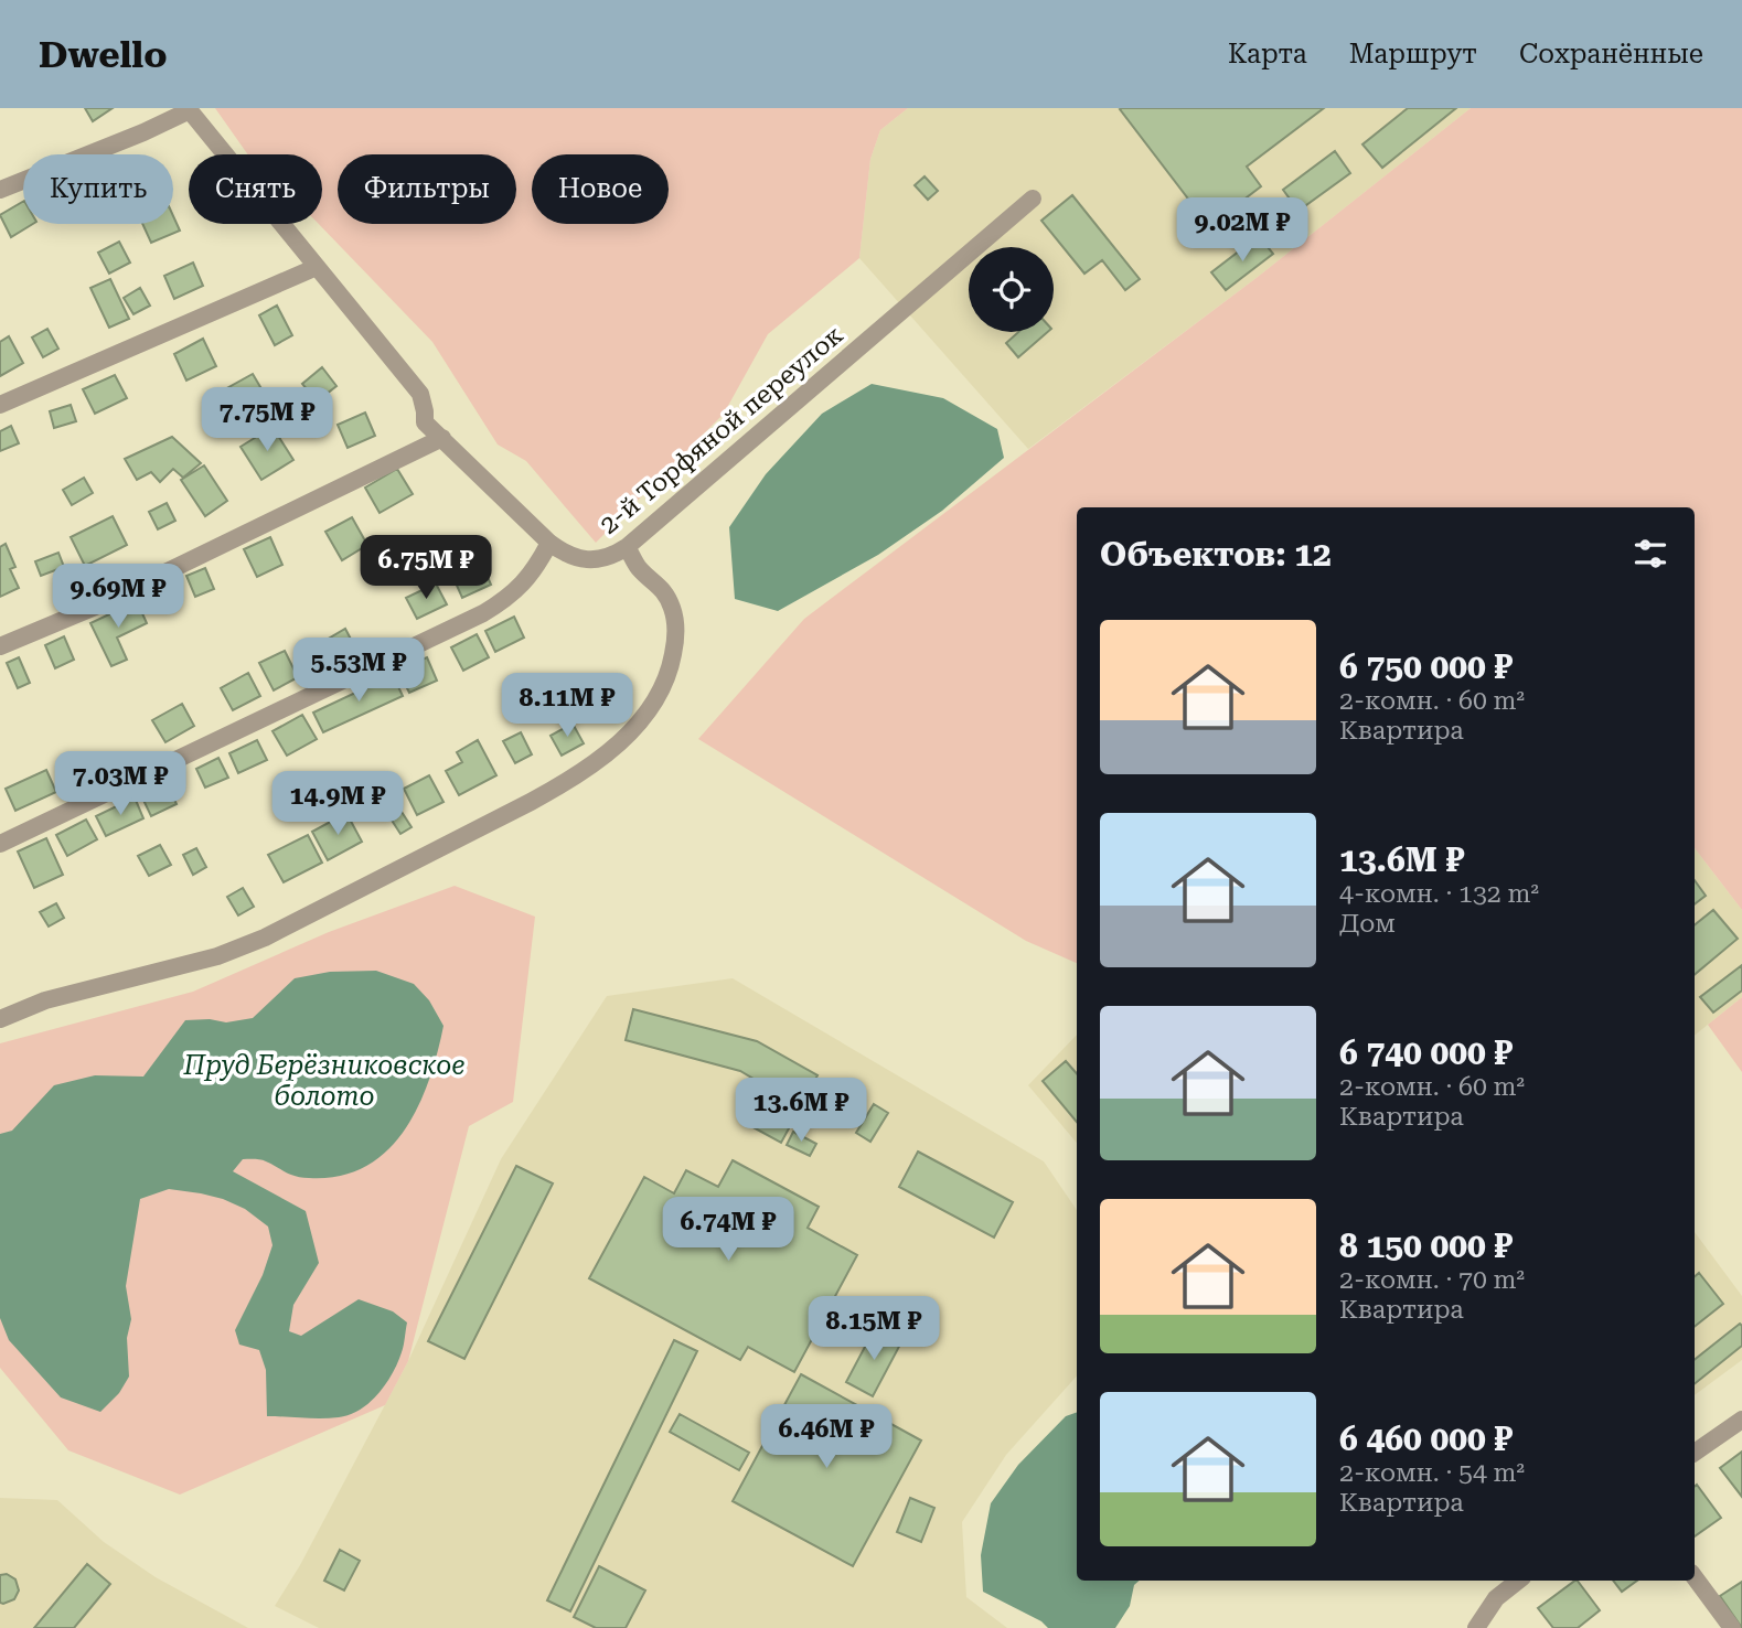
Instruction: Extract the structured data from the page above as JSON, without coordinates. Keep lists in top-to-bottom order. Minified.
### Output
{"streets":{"street":["2-й Торфяной переулок"]},"water":["Пруд Берёзниковское болото"],"page":{"header":"Dwello","nav":["Карта","Маршрут","Сохранённые"],"chip":["Купить","Снять","Фильтры","Новое"],"price":["9.02M ₽","7.75M ₽","6.75M ₽","9.69M ₽","5.53M ₽","8.11M ₽","7.03M ₽","14.9M ₽","13.6M ₽","6.74M ₽","8.15M ₽","6.46M ₽"],"heading":"Объектов: 12","list":[{"name":"6 750 000 ₽","note":"2-комн. · 60 m² · Квартира"},{"name":"13.6M ₽","note":"4-комн. · 132 m² · Дом"},{"name":"6 740 000 ₽","note":"2-комн. · 60 m² · Квартира"},{"name":"8 150 000 ₽","note":"2-комн. · 70 m² · Квартира"},{"name":"6 460 000 ₽","note":"2-комн. · 54 m² · Квартира"}]}}
